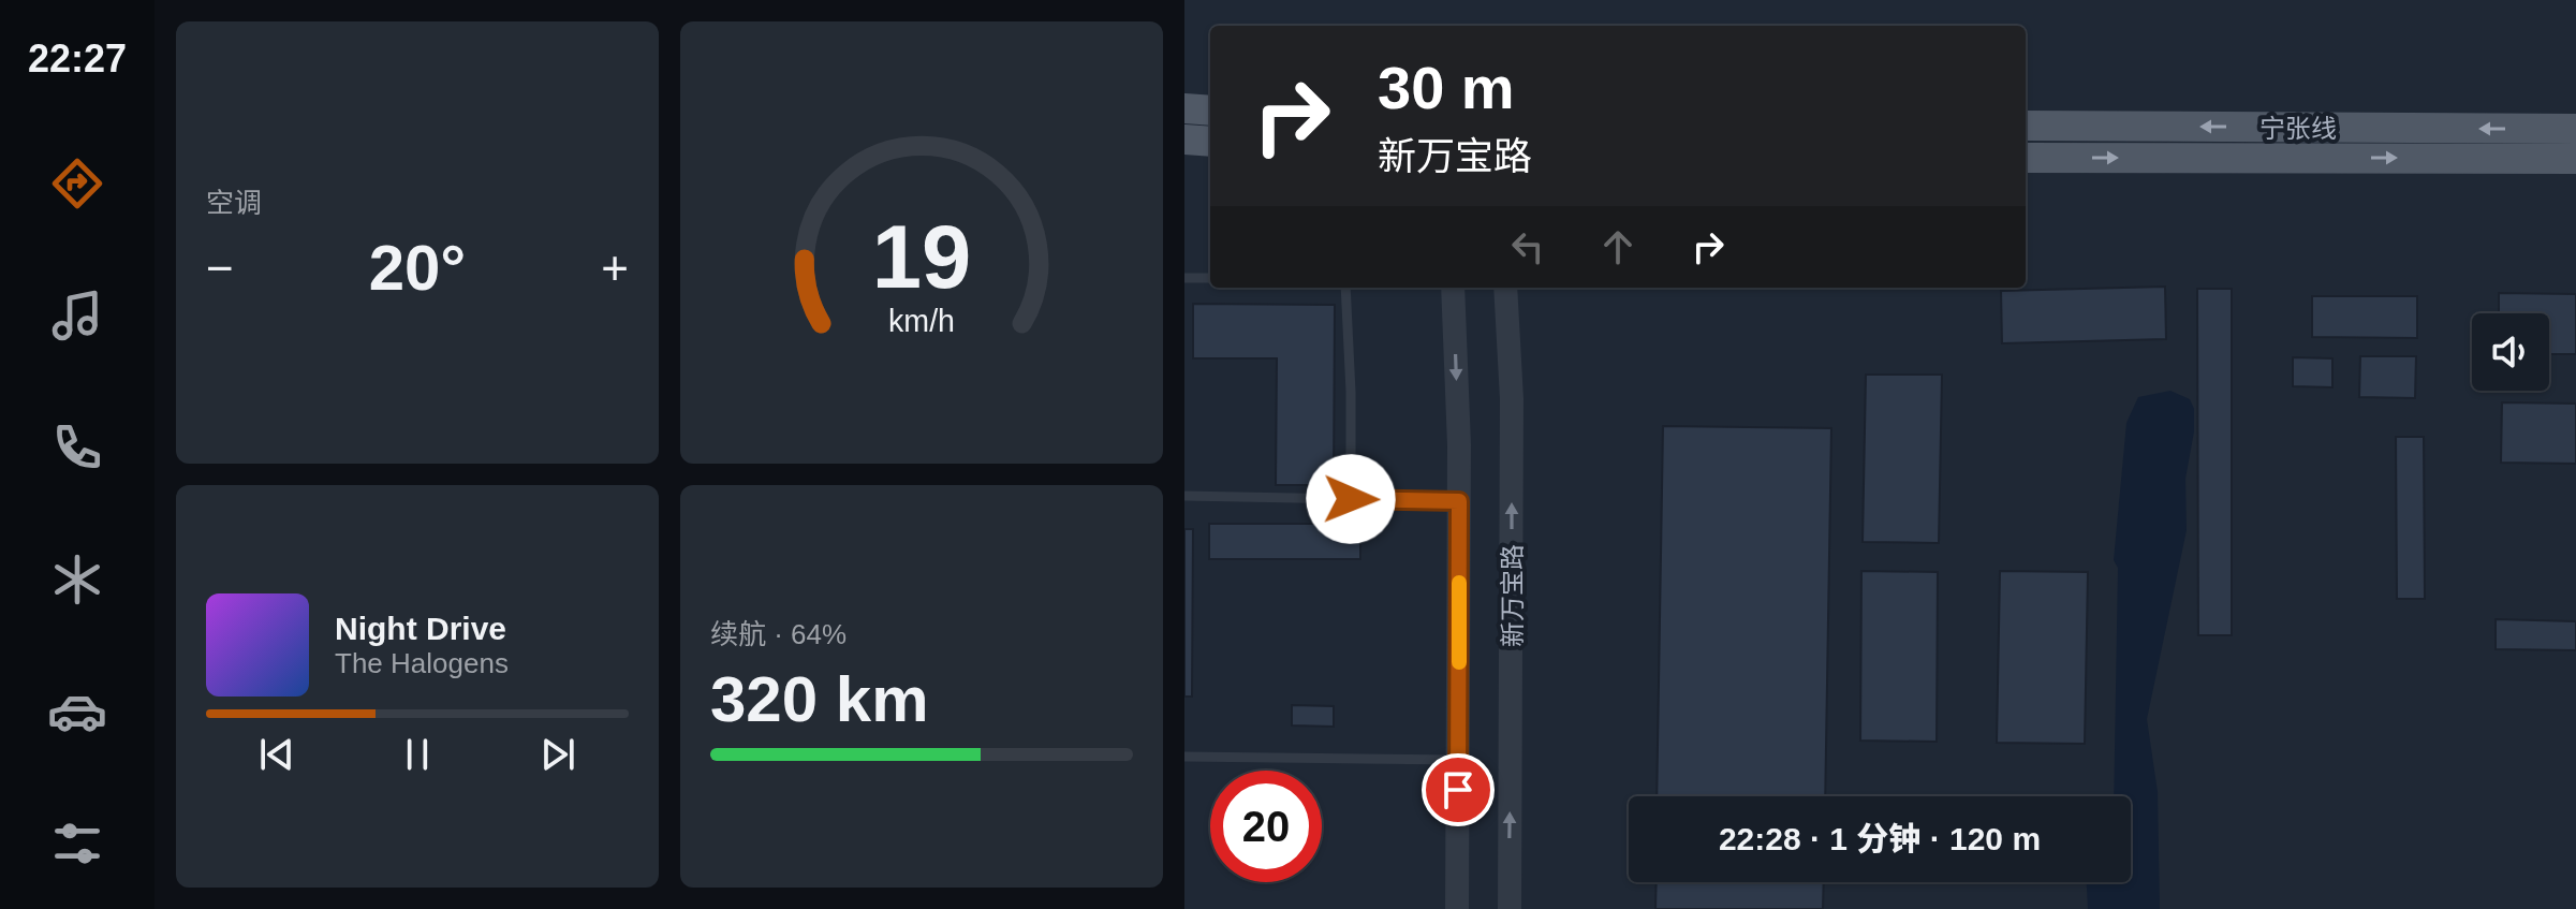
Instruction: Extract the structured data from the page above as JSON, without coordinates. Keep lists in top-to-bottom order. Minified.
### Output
{"streets":{"main road":["宁张线"],"street":["新万宝路"]},"page":{"tabs":"22:27","tile":["空调",["续航 · 64%","320 km"]],"turn":["30 m","新万宝路"],"heat":["−","20°","+"],"song":["Night Drive","The Halogens"],"limit":"20","trip":"22:28 · 1 分钟 · 120 m","gauge":["19","km/h"]}}
